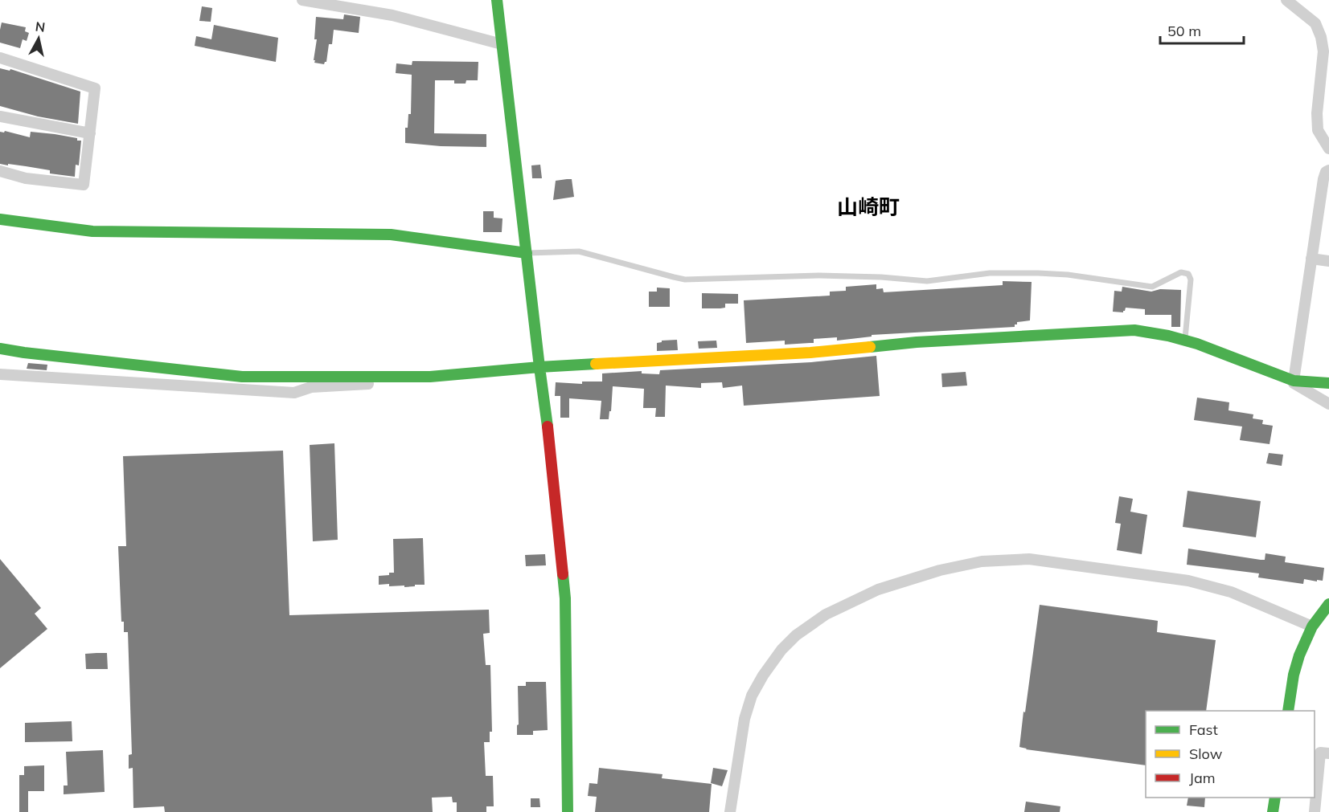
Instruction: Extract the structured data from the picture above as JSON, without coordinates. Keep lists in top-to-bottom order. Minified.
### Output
{"districts":["山崎町"],"legend":["Fast","Slow","Jam"],"scale_bar":"50 m","north":"top"}
